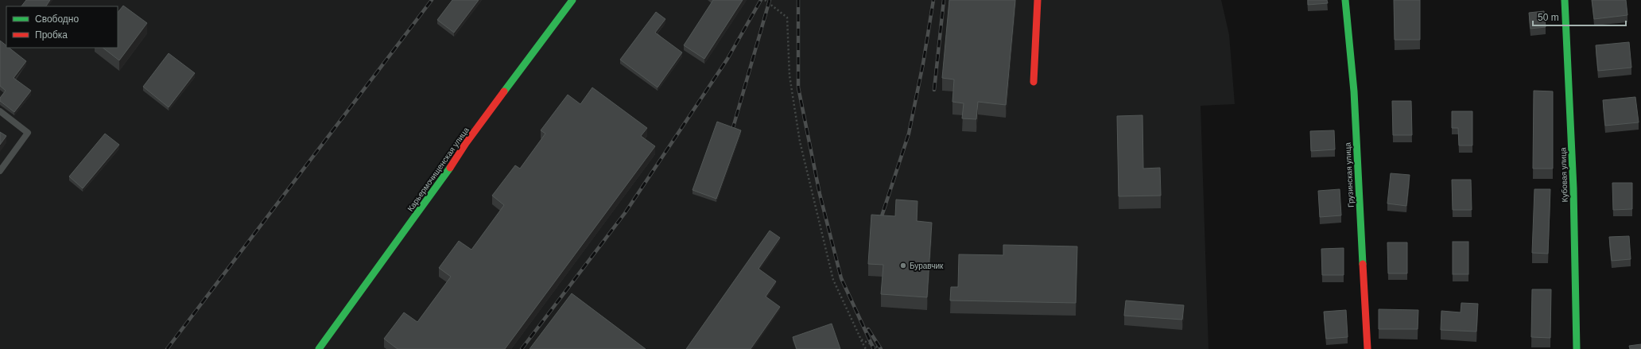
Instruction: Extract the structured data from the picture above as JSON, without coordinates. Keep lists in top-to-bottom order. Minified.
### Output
{"streets":{"street":["Карьермочищенская улица","Грузинская улица","Кубовая улица"]},"places":["Буравчик"],"legend":["Свободно","Пробка"],"scale_bar":"50 m"}
